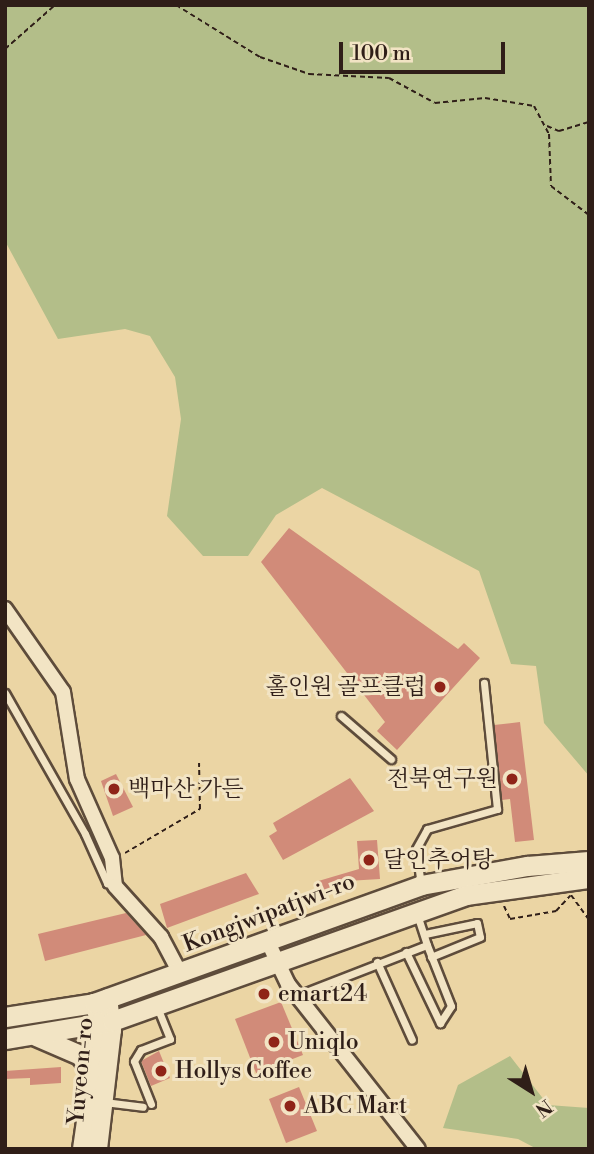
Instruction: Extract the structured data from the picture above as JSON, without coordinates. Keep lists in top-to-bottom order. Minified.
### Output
{"streets":{"main road":["Kongjwipatjwi-ro"],"street":["Yuyeon-ro"]},"crossings":[["Kongjwipatjwi-ro","Yuyeon-ro"]],"places":["홀인원 골프클럽","전북연구원","백마산 가든","달인추어탕","emart24","Uniqlo","Hollys Coffee","ABC Mart"],"scale_bar":"100 m","north":"bottom right"}
